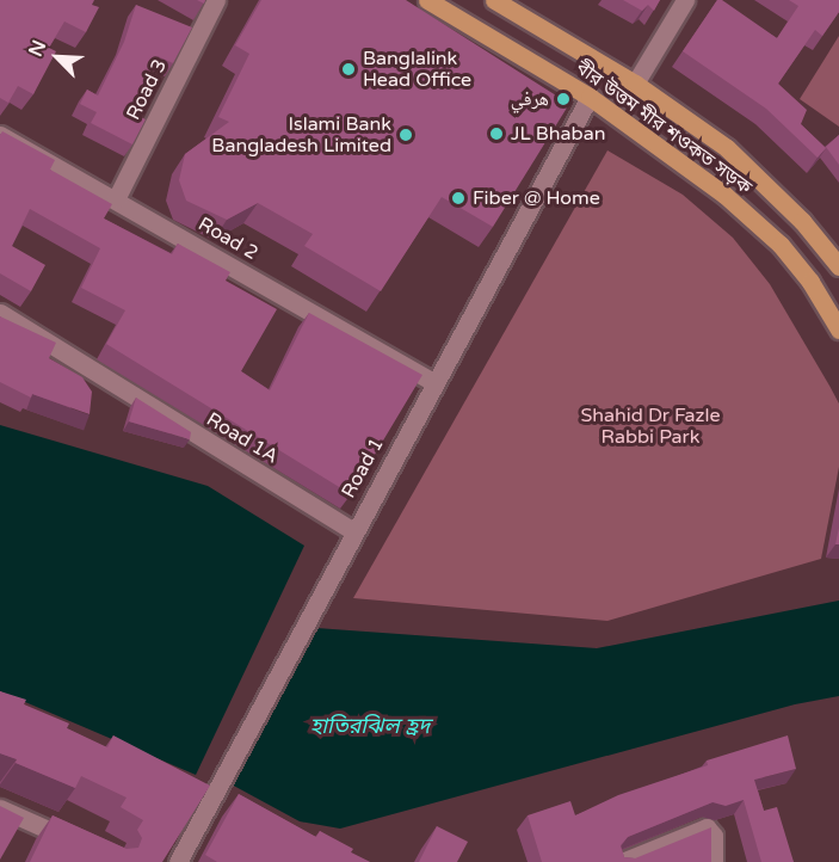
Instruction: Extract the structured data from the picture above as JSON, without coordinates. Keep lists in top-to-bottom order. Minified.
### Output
{"streets":{"main road":["বীর উত্তম মীর শওকত সড়ক"],"street":["Road 3","Road 2","Road 1A","Road 1"]},"crossings":[["Road 3","Road 2"],["বীর উত্তম মীর শওকত সড়ক","Road 1"],["Road 2","Road 1"],["Road 1A","Road 1"]],"water":["হাতিরঝিল হ্রদ"],"parks":["Shahid Dr Fazle Rabbi Park"],"places":["Banglalink Head Office","هرفي","JL Bhaban","Islami Bank Bangladesh Limited","Fiber @ Home"],"north":"top left"}
